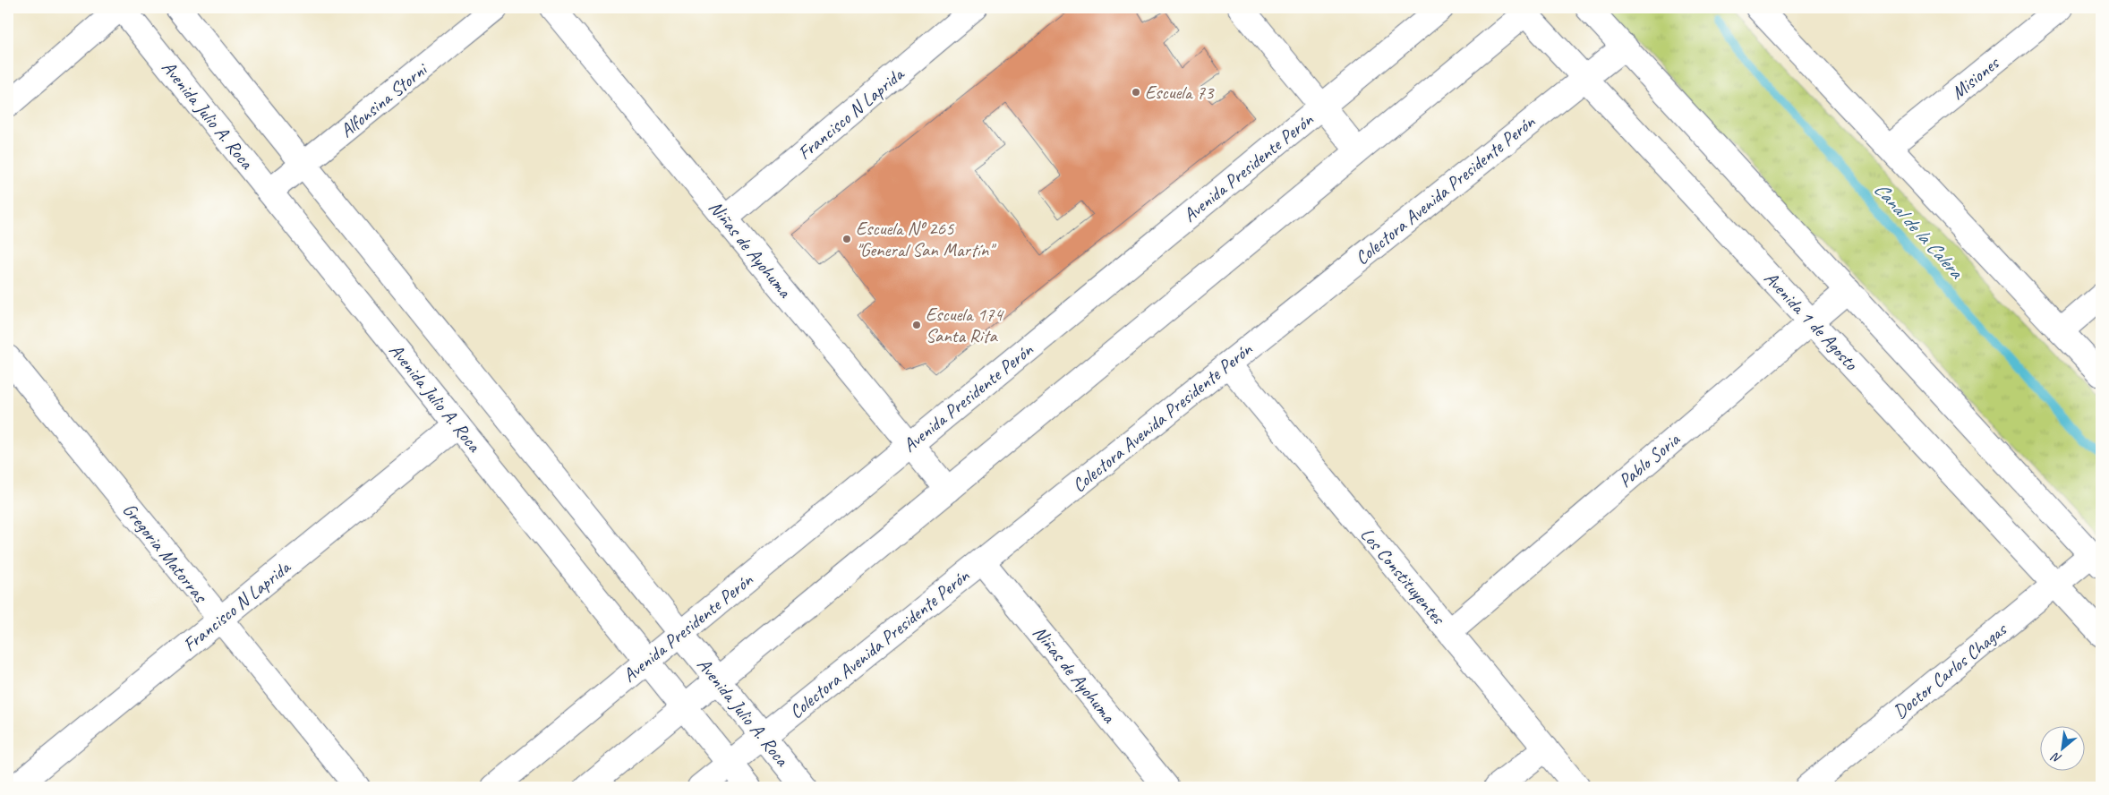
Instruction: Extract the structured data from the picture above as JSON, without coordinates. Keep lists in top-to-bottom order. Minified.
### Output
{"streets":{"street":["Misiones","Alfonsina Storni","Francisco N Laprida","Avenida Julio A. Roca","Avenida Presidente Perón","Colectora Avenida Presidente Perón","Niñas de Ayohuma","Avenida 1 de Agosto","Pablo Soria","Gregoria Matorras","Los Constituyentes","Doctor Carlos Chagas"]},"crossings":[["Alfonsina Storni","Avenida Julio A. Roca"],["Francisco N Laprida","Avenida Julio A. Roca"],["Francisco N Laprida","Niñas de Ayohuma"],["Francisco N Laprida","Gregoria Matorras"],["Avenida Julio A. Roca","Avenida Presidente Perón"],["Avenida Julio A. Roca","Colectora Avenida Presidente Perón"],["Avenida Presidente Perón","Niñas de Ayohuma"],["Colectora Avenida Presidente Perón","Niñas de Ayohuma"],["Colectora Avenida Presidente Perón","Avenida 1 de Agosto"],["Colectora Avenida Presidente Perón","Los Constituyentes"],["Avenida 1 de Agosto","Pablo Soria"],["Avenida 1 de Agosto","Doctor Carlos Chagas"],["Pablo Soria","Los Constituyentes"]],"water":["Canal de la Calera"],"places":["Escuela 73","Escuela Nº 265 \"General San Martín\"","Escuela 174 Santa Rita"],"north":"bottom left"}
